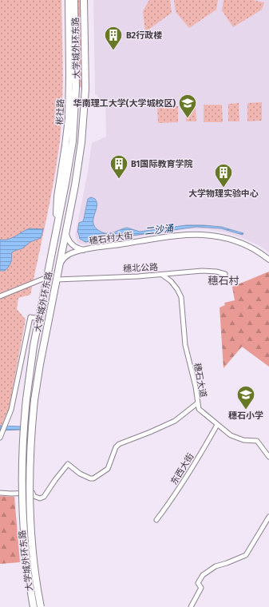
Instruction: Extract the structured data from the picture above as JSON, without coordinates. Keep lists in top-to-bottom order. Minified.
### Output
{"streets":{"main road":["大学城外环东路","彬社路"],"street":["穗石村大街","穗北公路","穗石大道","东西大街"]},"crossings":[["大学城外环东路","彬社路"],["大学城外环东路","穗石村大街"],["大学城外环东路","穗北公路"],["穗北公路","穗石大道"]],"districts":["穗石村"],"water":["二沙涌"],"places":{"building":["B2行政楼","B1国际教育学院","大学物理实验中心"],"school or university":["华南理工大学(大学城校区)","穗石小学"]}}
